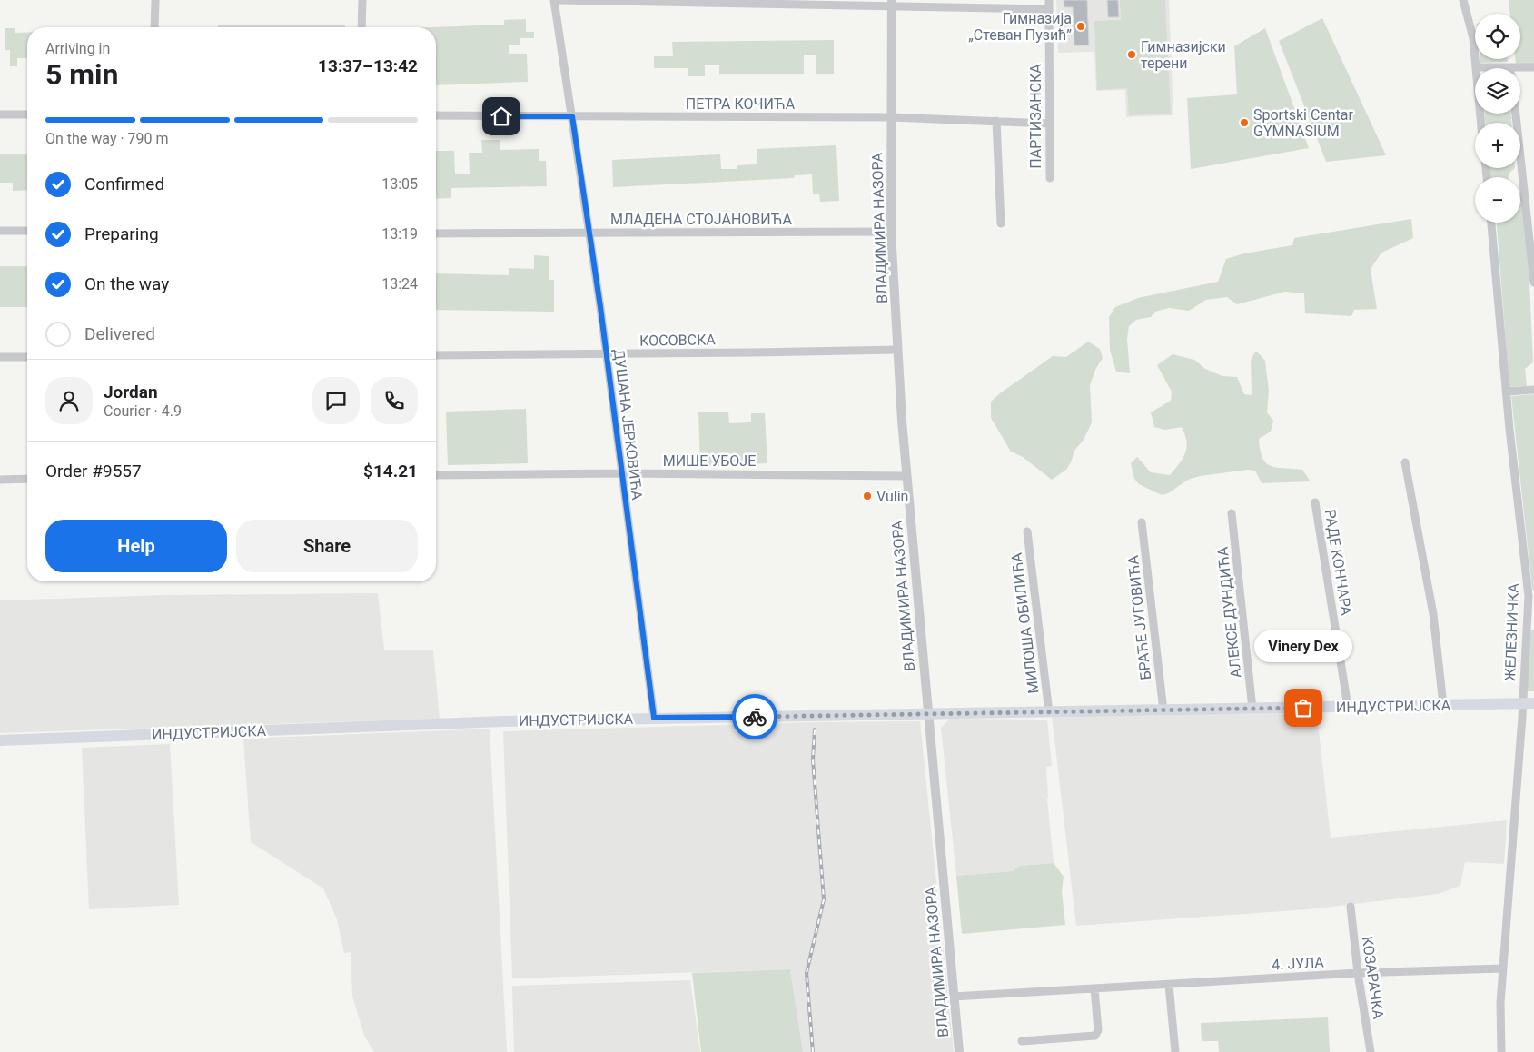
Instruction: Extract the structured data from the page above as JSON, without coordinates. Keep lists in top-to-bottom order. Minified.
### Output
{"streets":{"main road":["ИНДУСТРИЈСКА"],"street":["ПЕТРА КОЧИЋА","ПАРТИЗАНСКА","МЛАДЕНА СТОЈАНОВИЋА","ВЛАДИМИРА НАЗОРА","КОСОВСКА","ДУШАНА ЈЕРКОВИЋА","МИШЕ УБОЈЕ","РАДЕ КОНЧАРА","АЛЕКСЕ ДУНДИЋА","БРАЋЕ ЈУГОВИЋА","МИЛОША ОБИЛИЋА","ЖЕЛЕЗНИЧКА","4. ЈУЛА","КОЗАРАЧКА"]},"crossings":[["ПЕТРА КОЧИЋА","ПАРТИЗАНСКА"],["ПЕТРА КОЧИЋА","ВЛАДИМИРА НАЗОРА"],["ПЕТРА КОЧИЋА","ДУШАНА ЈЕРКОВИЋА"],["МЛАДЕНА СТОЈАНОВИЋА","ВЛАДИМИРА НАЗОРА"],["МЛАДЕНА СТОЈАНОВИЋА","ДУШАНА ЈЕРКОВИЋА"],["ВЛАДИМИРА НАЗОРА","КОСОВСКА"],["ВЛАДИМИРА НАЗОРА","МИШЕ УБОЈЕ"],["ВЛАДИМИРА НАЗОРА","ИНДУСТРИЈСКА"],["ВЛАДИМИРА НАЗОРА","4. ЈУЛА"],["КОСОВСКА","ДУШАНА ЈЕРКОВИЋА"],["ДУШАНА ЈЕРКОВИЋА","МИШЕ УБОЈЕ"],["ДУШАНА ЈЕРКОВИЋА","ИНДУСТРИЈСКА"],["РАДЕ КОНЧАРА","ИНДУСТРИЈСКА"],["АЛЕКСЕ ДУНДИЋА","ИНДУСТРИЈСКА"],["БРАЋЕ ЈУГОВИЋА","ИНДУСТРИЈСКА"],["МИЛОША ОБИЛИЋА","ИНДУСТРИЈСКА"],["ЖЕЛЕЗНИЧКА","ИНДУСТРИЈСКА"],["ЖЕЛЕЗНИЧКА","4. ЈУЛА"],["4. ЈУЛА","КОЗАРАЧКА"]],"places":["Гимназија „Стеван Пузић”","Гимназијски терени","Sportski Centar GYMNASIUM","Vulin","Vinery Dex"],"page":{"map_buttons":["+","−"],"heading":["5 min","Arriving in","13:37–13:42"],"panel":["Jordan","Courier · 4.9","Order #9557","$14.21"],"bar":"On the way · 790 m","list":[["Confirmed","13:05"],["Preparing","13:19"],["On the way","13:24"],"Delivered"],"buttons":["Help","Share"],"bubble":"Vinery Dex"}}
